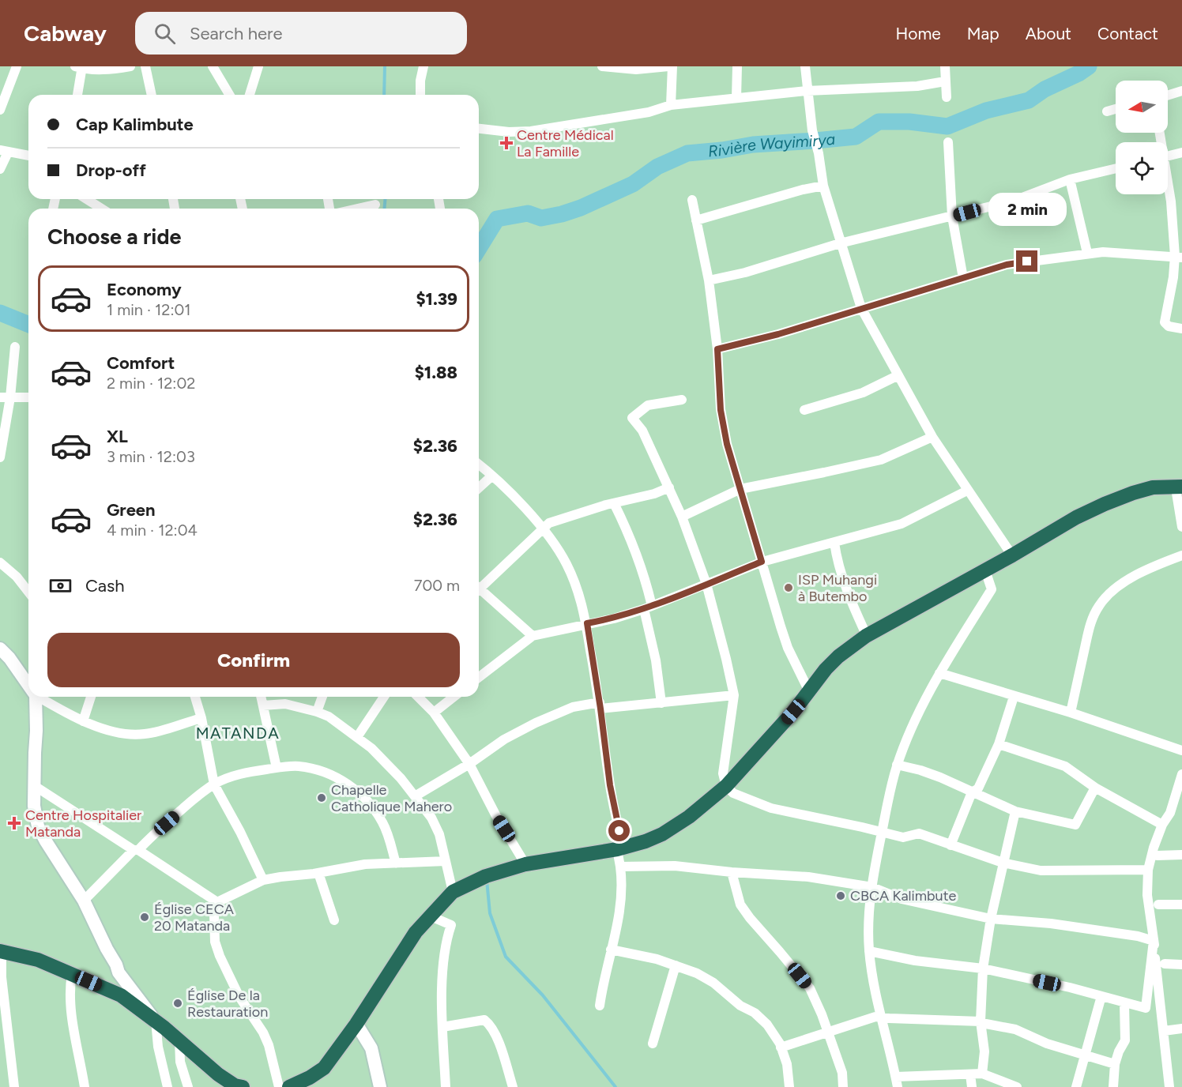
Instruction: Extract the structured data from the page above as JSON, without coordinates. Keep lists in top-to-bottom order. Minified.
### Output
{"districts":["MATANDA"],"water":["Rivière Wayimirya"],"places":{"health":["Centre Médical La Famille","Centre Hospitalier Matanda"],"other":["ISP Muhangi à Butembo","Chapelle Catholique Mahero","CBCA Kalimbute","Église CECA 20 Matanda","Église De la Restauration"]},"north":"left","page":{"header":"Cabway","search":"Search here","nav":["Home","Map","About","Contact"],"banner":["Cap Kalimbute","Drop-off"],"bubble":"2 min","heading":"Choose a ride","list":[{"name":"Economy","note":"1 min · 12:01","value":"$1.39"},{"name":"Comfort","note":"2 min · 12:02","value":"$1.88"},{"name":"XL","note":"3 min · 12:03","value":"$2.36"},{"name":"Green","note":"4 min · 12:04","value":"$2.36"}],"pay":["Cash","700 m"],"buttons":"Confirm"}}
